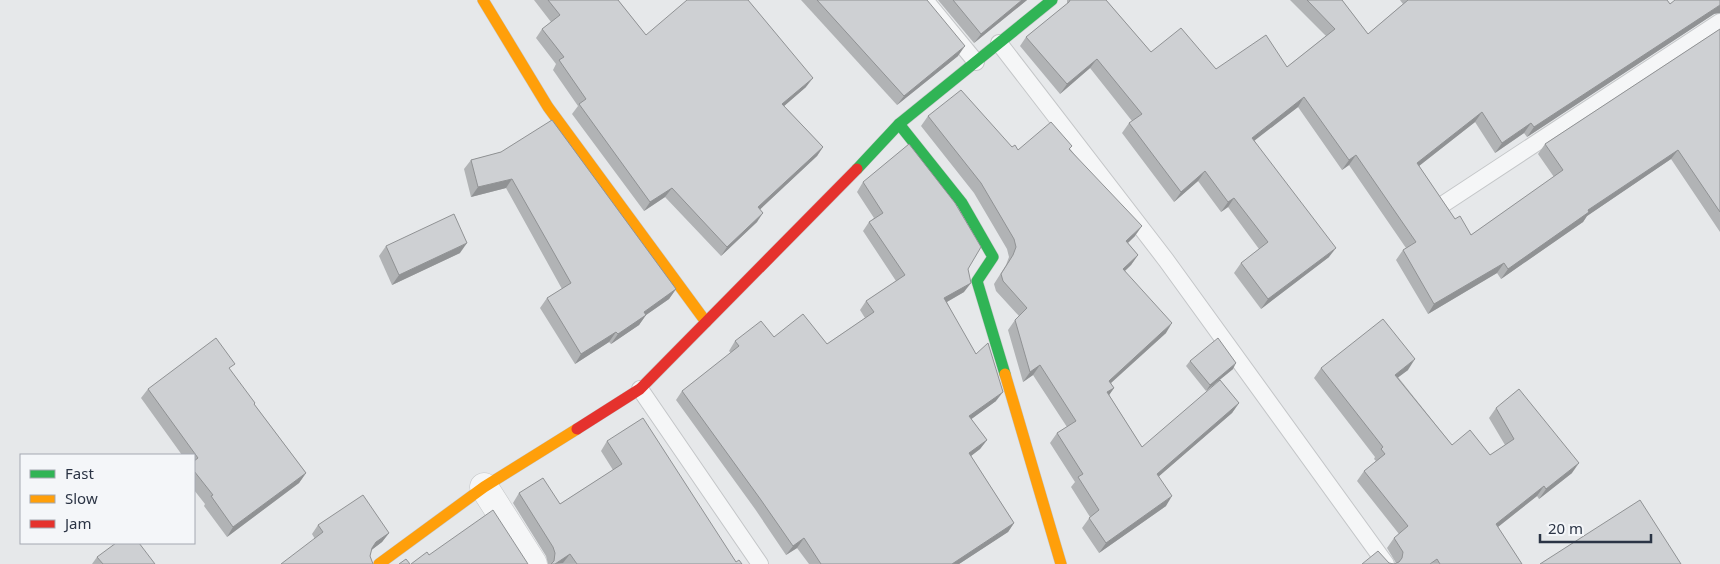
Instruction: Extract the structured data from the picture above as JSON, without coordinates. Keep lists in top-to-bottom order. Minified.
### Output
{"legend":["Fast","Slow","Jam"],"scale_bar":"20 m"}
